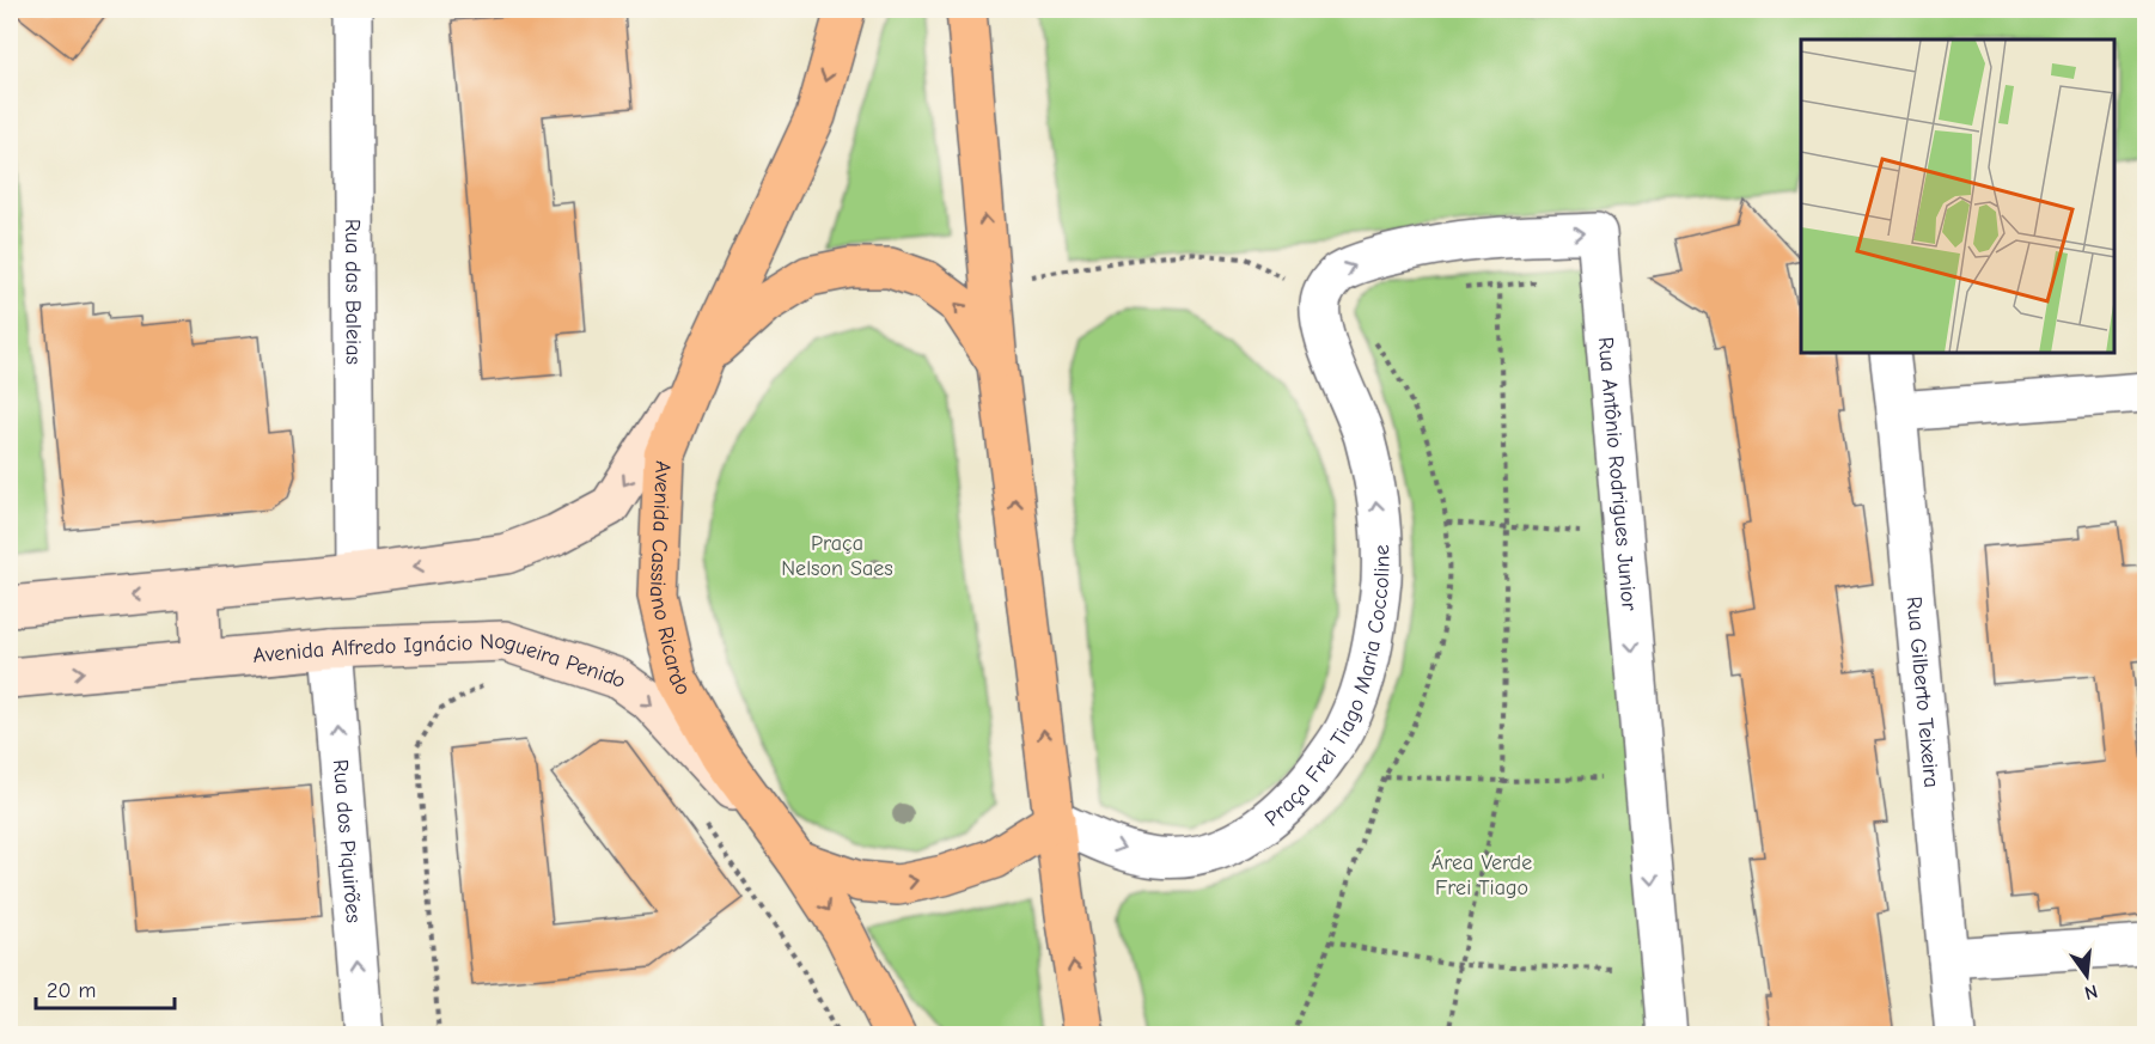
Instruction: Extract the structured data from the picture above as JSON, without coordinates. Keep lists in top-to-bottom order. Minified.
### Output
{"streets":{"main road":["Avenida Cassiano Ricardo"],"street":["Rua das Baleias","Rua Antônio Rodrigues Junior","Avenida Alfredo Ignácio Nogueira Penido","Praça Frei Tiago Maria Coccoline","Rua Gilberto Teixeira","Rua dos Piquirões"]},"crossings":[["Rua Antônio Rodrigues Junior","Praça Frei Tiago Maria Coccoline"],["Avenida Cassiano Ricardo","Avenida Alfredo Ignácio Nogueira Penido"],["Avenida Alfredo Ignácio Nogueira Penido","Rua dos Piquirões"]],"one_way":["Avenida Alfredo Ignácio Nogueira Penido","Rua dos Piquirões"],"parks":["Praça Nelson Saes","Área Verde Frei Tiago"],"scale_bar":"20 m","north":"bottom"}
